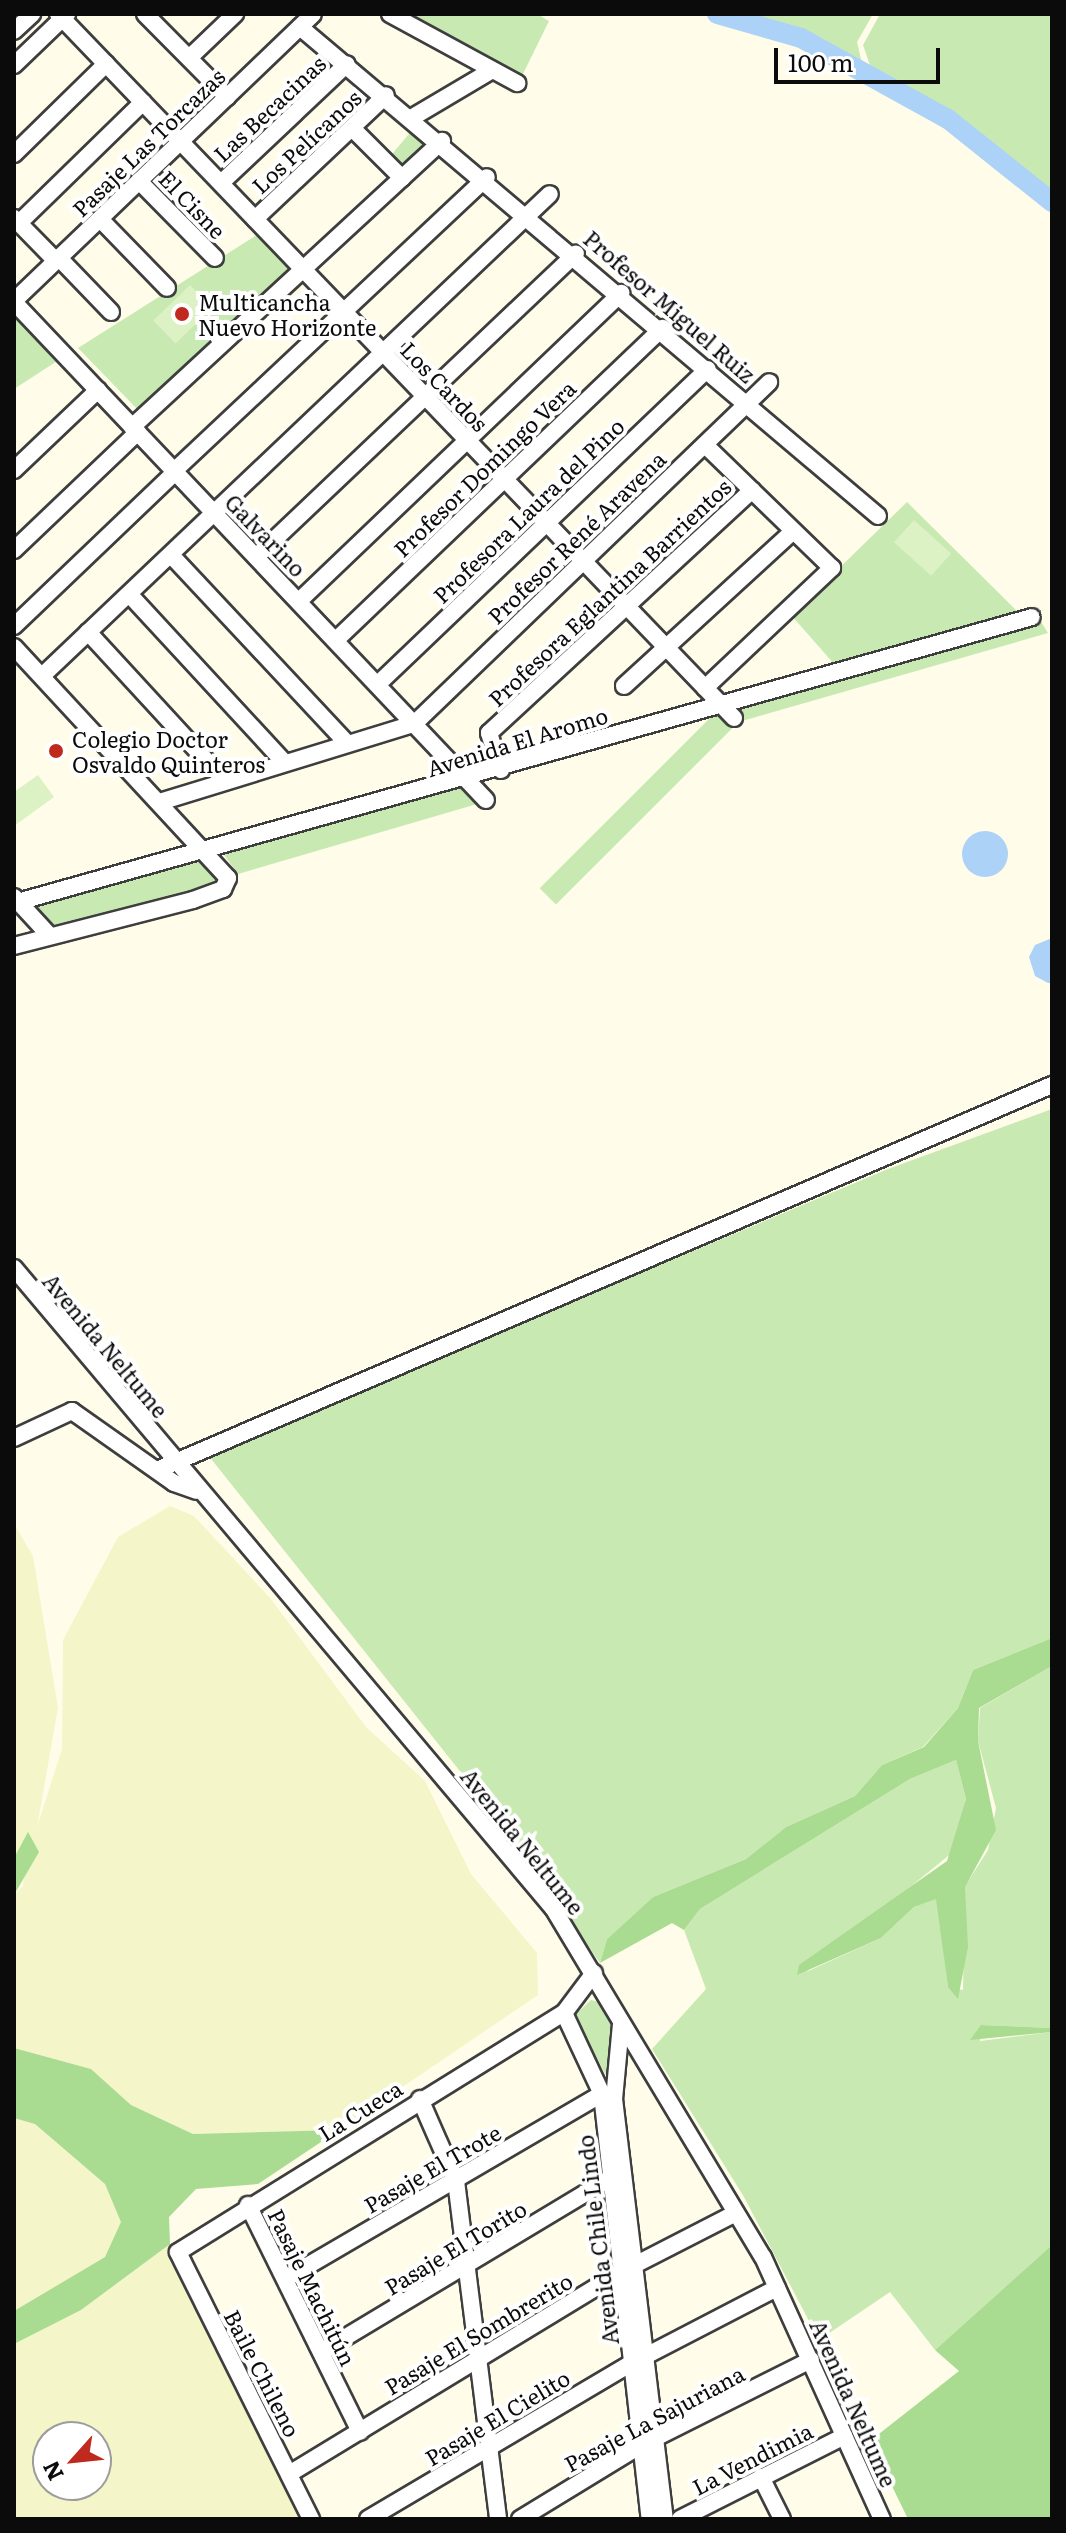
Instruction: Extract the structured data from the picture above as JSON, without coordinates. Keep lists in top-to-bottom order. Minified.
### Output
{"streets":{"street":["Las Becacinas","Los Pelícanos","Pasaje Las Torcazas","El Cisne","Profesor Miguel Ruiz","Los Cardos","Profesor Domingo Vera","Profesora Laura del Pino","Galvarino","Profesor René Aravena","Profesora Eglantina Barrientos","Avenida El Aromo","Avenida Neltume","La Cueca","Pasaje El Trote","Avenida Chile Lindo","Pasaje El Torito","Pasaje Machitún","Pasaje El Sombrerito","Baile Chileno","Pasaje El Cielito","Pasaje La Sajuriana","La Vendimia"]},"crossings":[["Las Becacinas","Profesor Miguel Ruiz"],["Las Becacinas","Los Cardos"],["Los Pelícanos","Profesor Miguel Ruiz"],["Los Pelícanos","Los Cardos"],["Pasaje Las Torcazas","El Cisne"],["Pasaje Las Torcazas","Profesor Miguel Ruiz"],["Pasaje Las Torcazas","Los Cardos"],["Pasaje Las Torcazas","Galvarino"],["Profesor Miguel Ruiz","Profesor Domingo Vera"],["Profesor Miguel Ruiz","Profesora Laura del Pino"],["Profesor Miguel Ruiz","Profesor René Aravena"],["Los Cardos","Profesor Domingo Vera"],["Los Cardos","Profesora Laura del Pino"],["Los Cardos","Profesor René Aravena"],["Los Cardos","Profesora Eglantina Barrientos"],["Los Cardos","Avenida El Aromo"],["Profesor Domingo Vera","Galvarino"],["Profesora Laura del Pino","Galvarino"],["Galvarino","Profesor René Aravena"],["Galvarino","Avenida El Aromo"],["Profesora Eglantina Barrientos","Avenida El Aromo"],["Avenida Neltume","Avenida Chile Lindo"],["Avenida Neltume","Pasaje El Sombrerito"],["Avenida Neltume","Pasaje El Cielito"],["Avenida Neltume","Pasaje La Sajuriana"],["Avenida Neltume","La Vendimia"],["La Cueca","Avenida Chile Lindo"],["La Cueca","Pasaje Machitún"],["La Cueca","Baile Chileno"],["Pasaje El Trote","Avenida Chile Lindo"],["Pasaje El Trote","Pasaje Machitún"],["Avenida Chile Lindo","Pasaje El Torito"],["Avenida Chile Lindo","Pasaje El Sombrerito"],["Avenida Chile Lindo","Pasaje El Cielito"],["Avenida Chile Lindo","Pasaje La Sajuriana"],["Pasaje El Torito","Pasaje Machitún"],["Pasaje Machitún","Pasaje El Sombrerito"],["Pasaje El Sombrerito","Baile Chileno"]],"places":["Multicancha Nuevo Horizonte","Colegio Doctor Osvaldo Quinteros"],"scale_bar":"100 m","north":"bottom left"}
